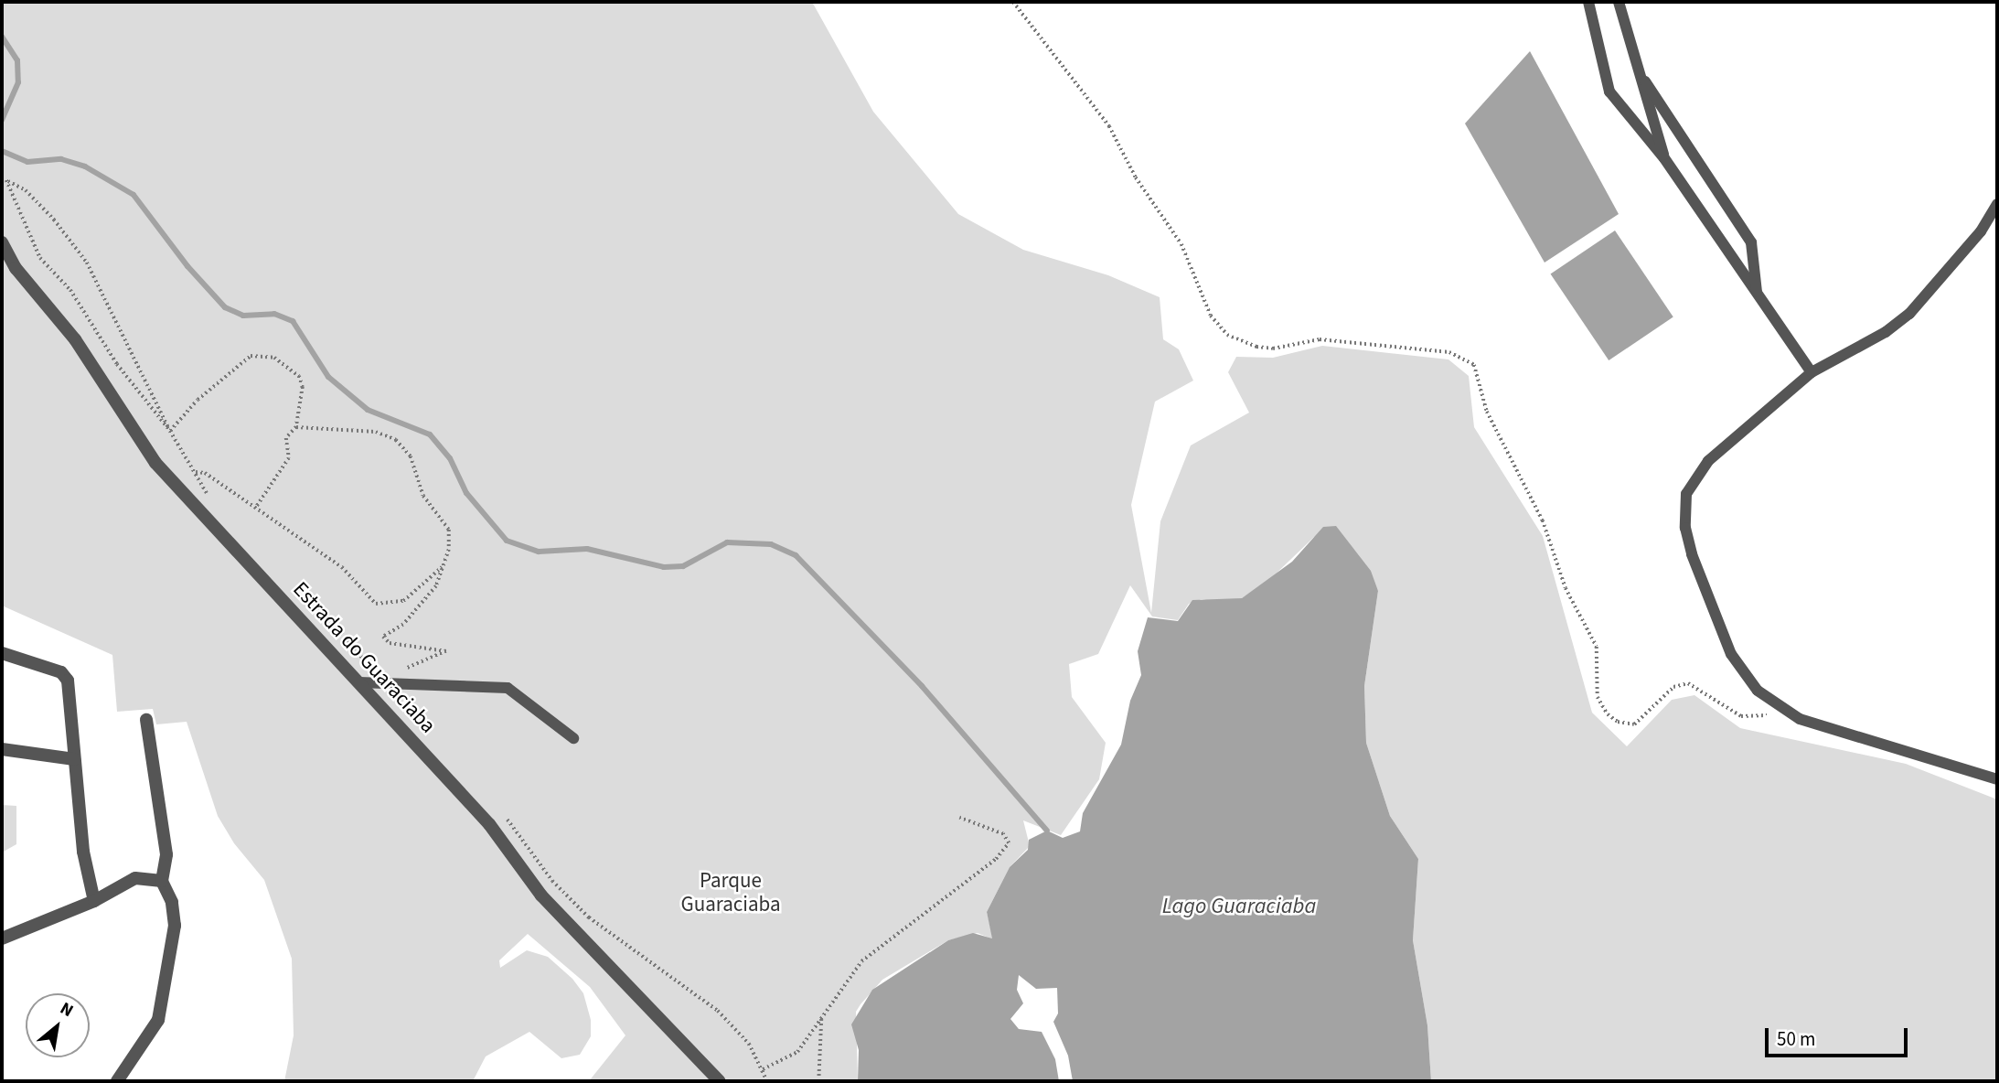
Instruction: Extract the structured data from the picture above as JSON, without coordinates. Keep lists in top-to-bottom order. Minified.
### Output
{"streets":{"street":["Estrada do Guaraciaba"]},"water":["Lago Guaraciaba"],"parks":["Parque Guaraciaba"],"scale_bar":"50 m","north":"top right"}
